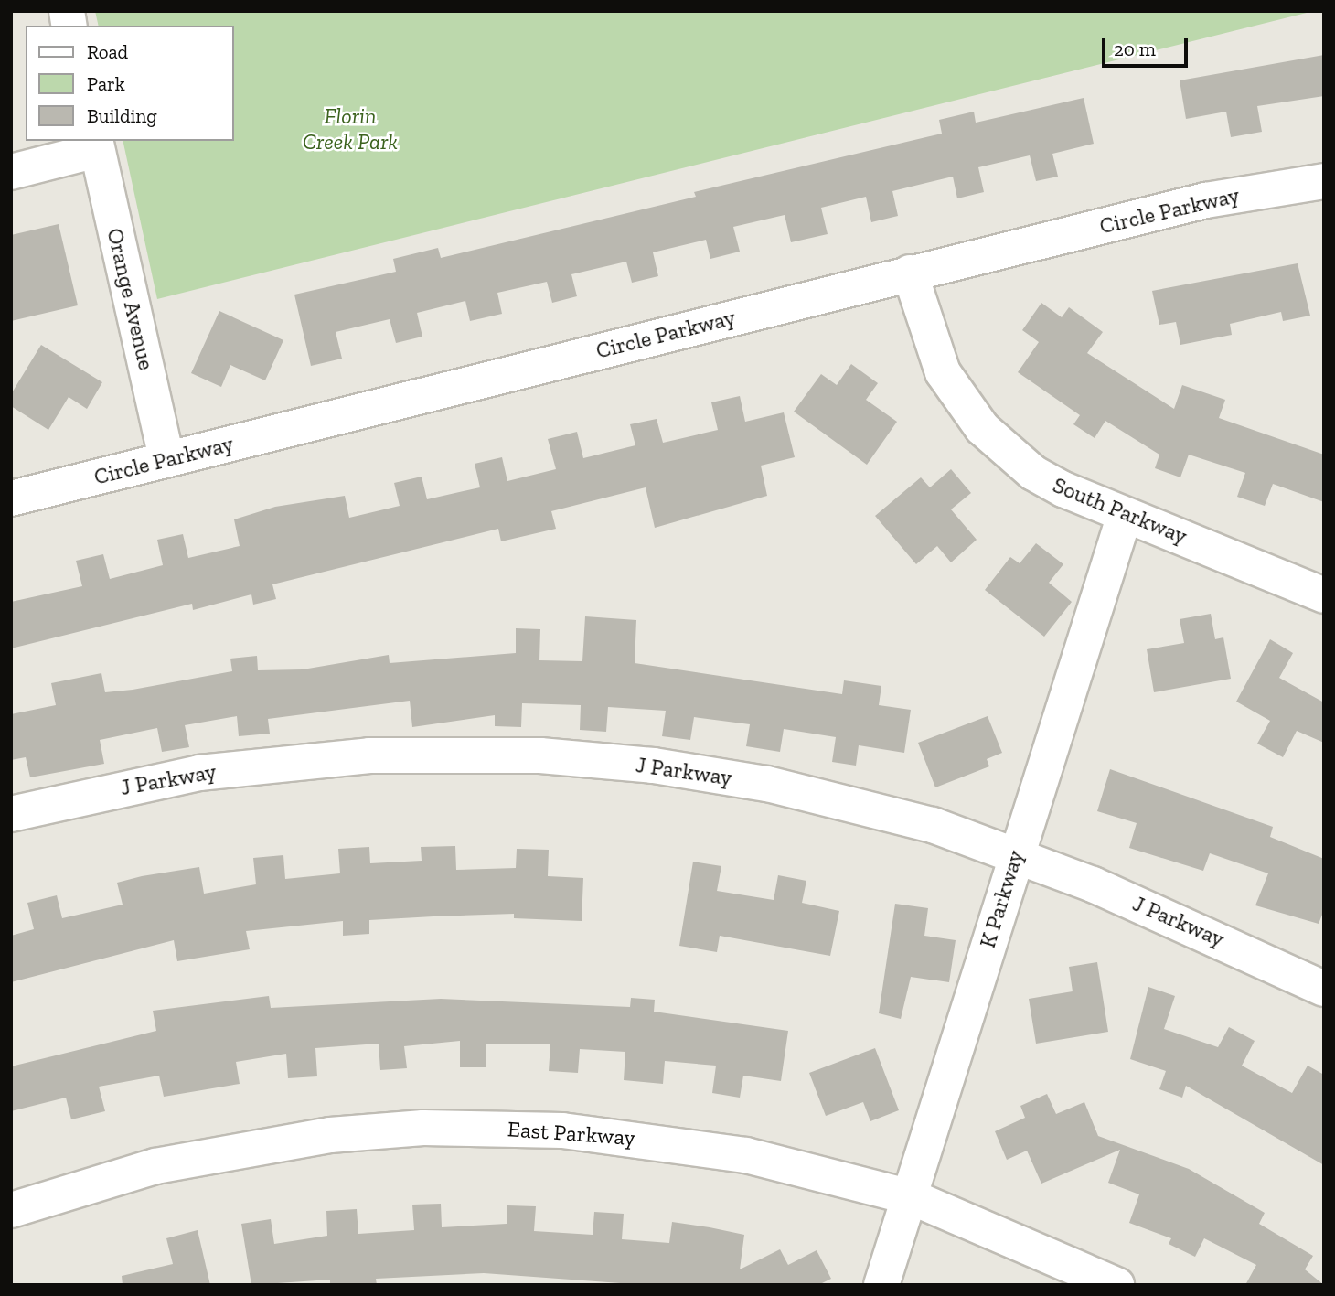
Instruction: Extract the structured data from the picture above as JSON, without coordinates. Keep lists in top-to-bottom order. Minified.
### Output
{"streets":{"street":["Circle Parkway","Orange Avenue","South Parkway","J Parkway","K Parkway","East Parkway"]},"crossings":[["Circle Parkway","Orange Avenue"],["Circle Parkway","South Parkway"],["South Parkway","K Parkway"],["J Parkway","K Parkway"],["K Parkway","East Parkway"]],"parks":["Florin Creek Park"],"legend":["Road","Park","Building"],"scale_bar":"20 m"}
